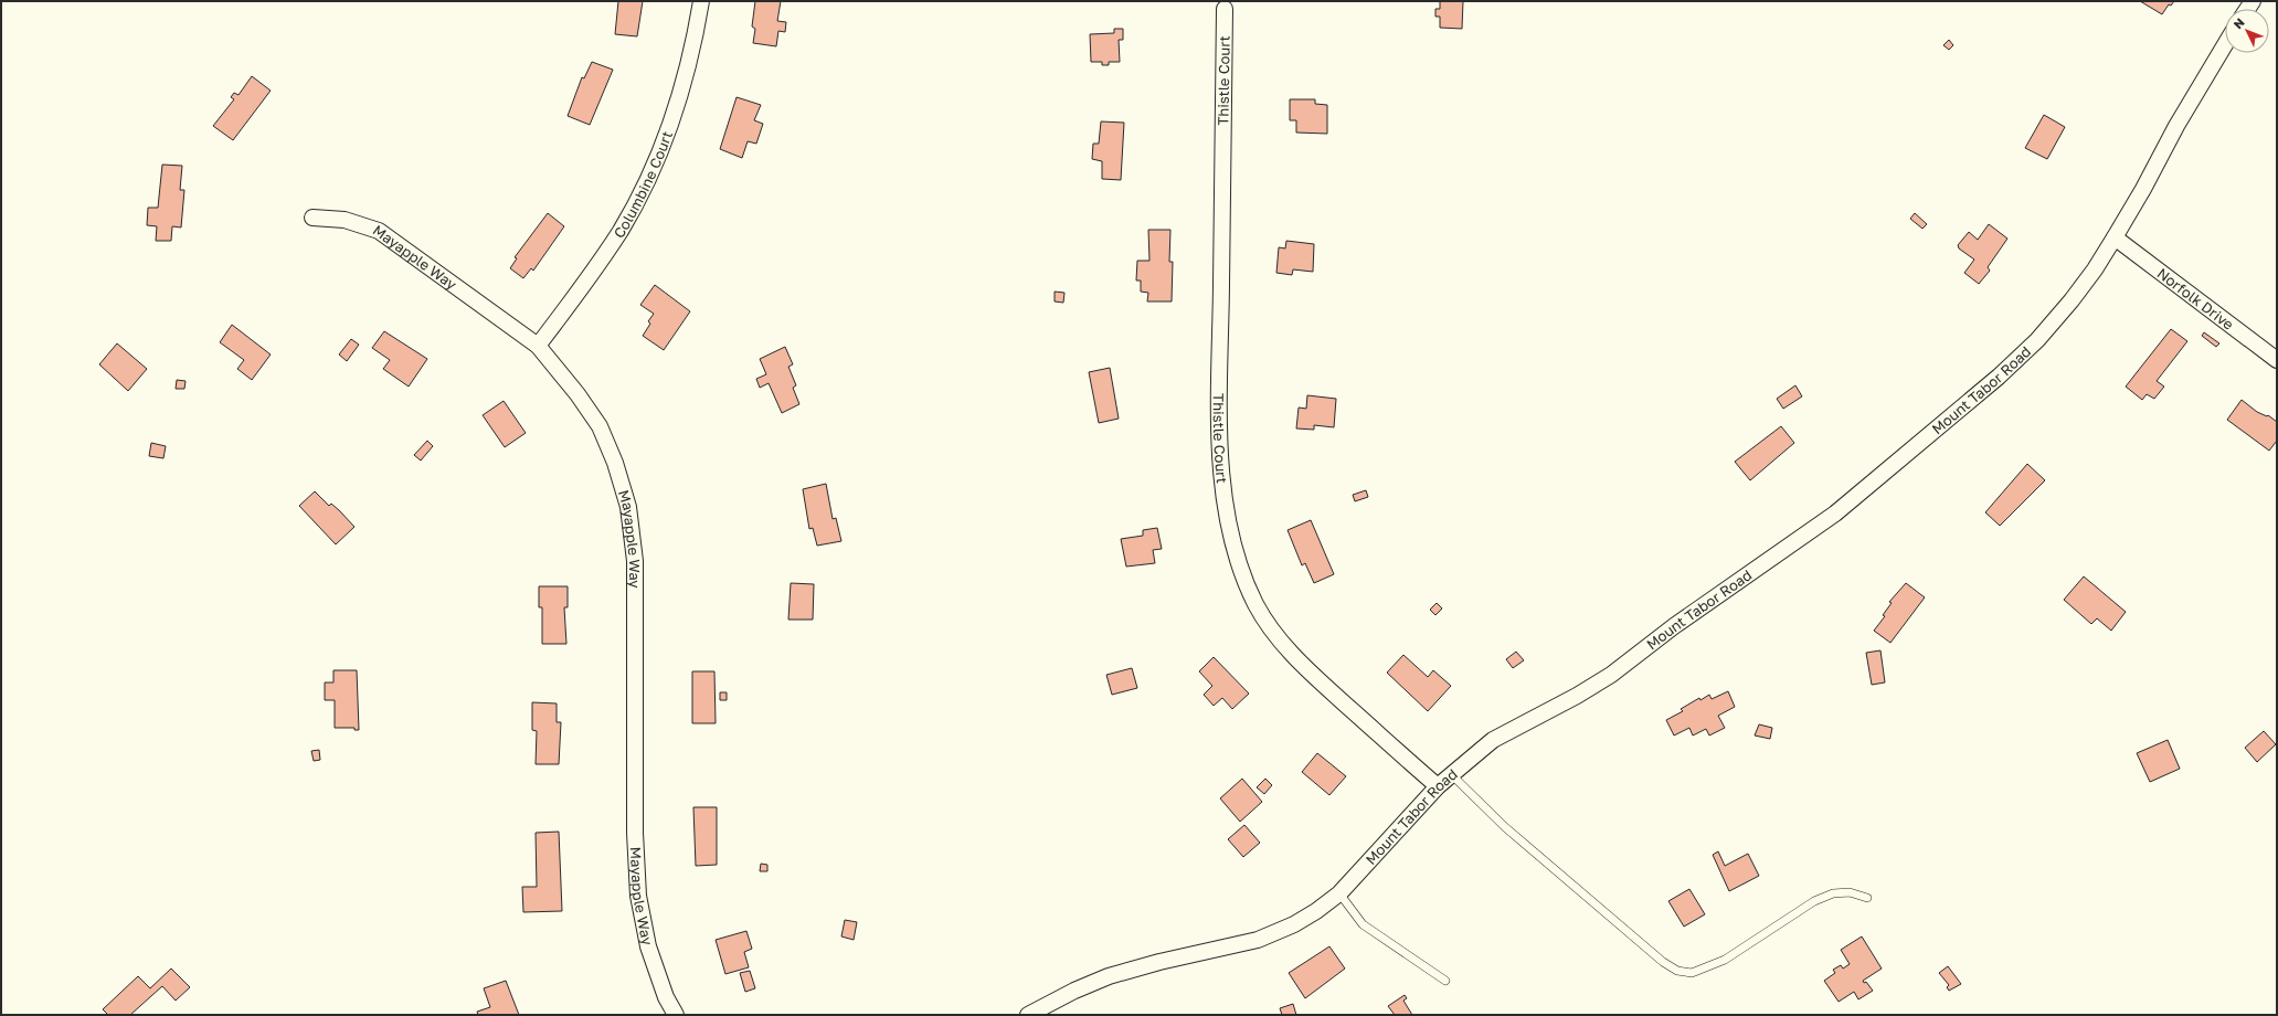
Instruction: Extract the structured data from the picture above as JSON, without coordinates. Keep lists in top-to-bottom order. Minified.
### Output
{"streets":{"street":["Thistle Court","Columbine Court","Mayapple Way","Norfolk Drive","Mount Tabor Road"]},"crossings":[["Thistle Court","Mount Tabor Road"],["Columbine Court","Mayapple Way"],["Norfolk Drive","Mount Tabor Road"]],"north":"top left"}
